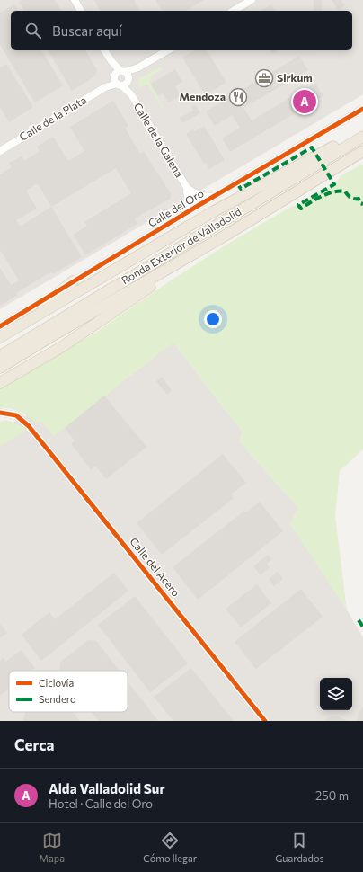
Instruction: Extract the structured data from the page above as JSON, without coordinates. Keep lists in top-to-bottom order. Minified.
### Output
{"streets":{"highway":["Ronda Exterior de Valladolid"],"street":["Calle de la Plata","Calle de la Galena","Calle del Oro","Calle del Acero"]},"crossings":[["Calle de la Plata","Calle de la Galena"],["Calle de la Galena","Calle del Oro"]],"places":{"office":["Sirkum"],"restaurant":["Mendoza"]},"legend":["Ciclovía","Sendero"],"page":{"search":"Buscar aquí","pins":"A","heading":"Cerca","list":[{"mark":"A","name":"Alda Valladolid Sur","note":"Hotel · Calle del Oro","value":"250 m"}],"nav":["Mapa","Cómo llegar","Guardados"]}}
